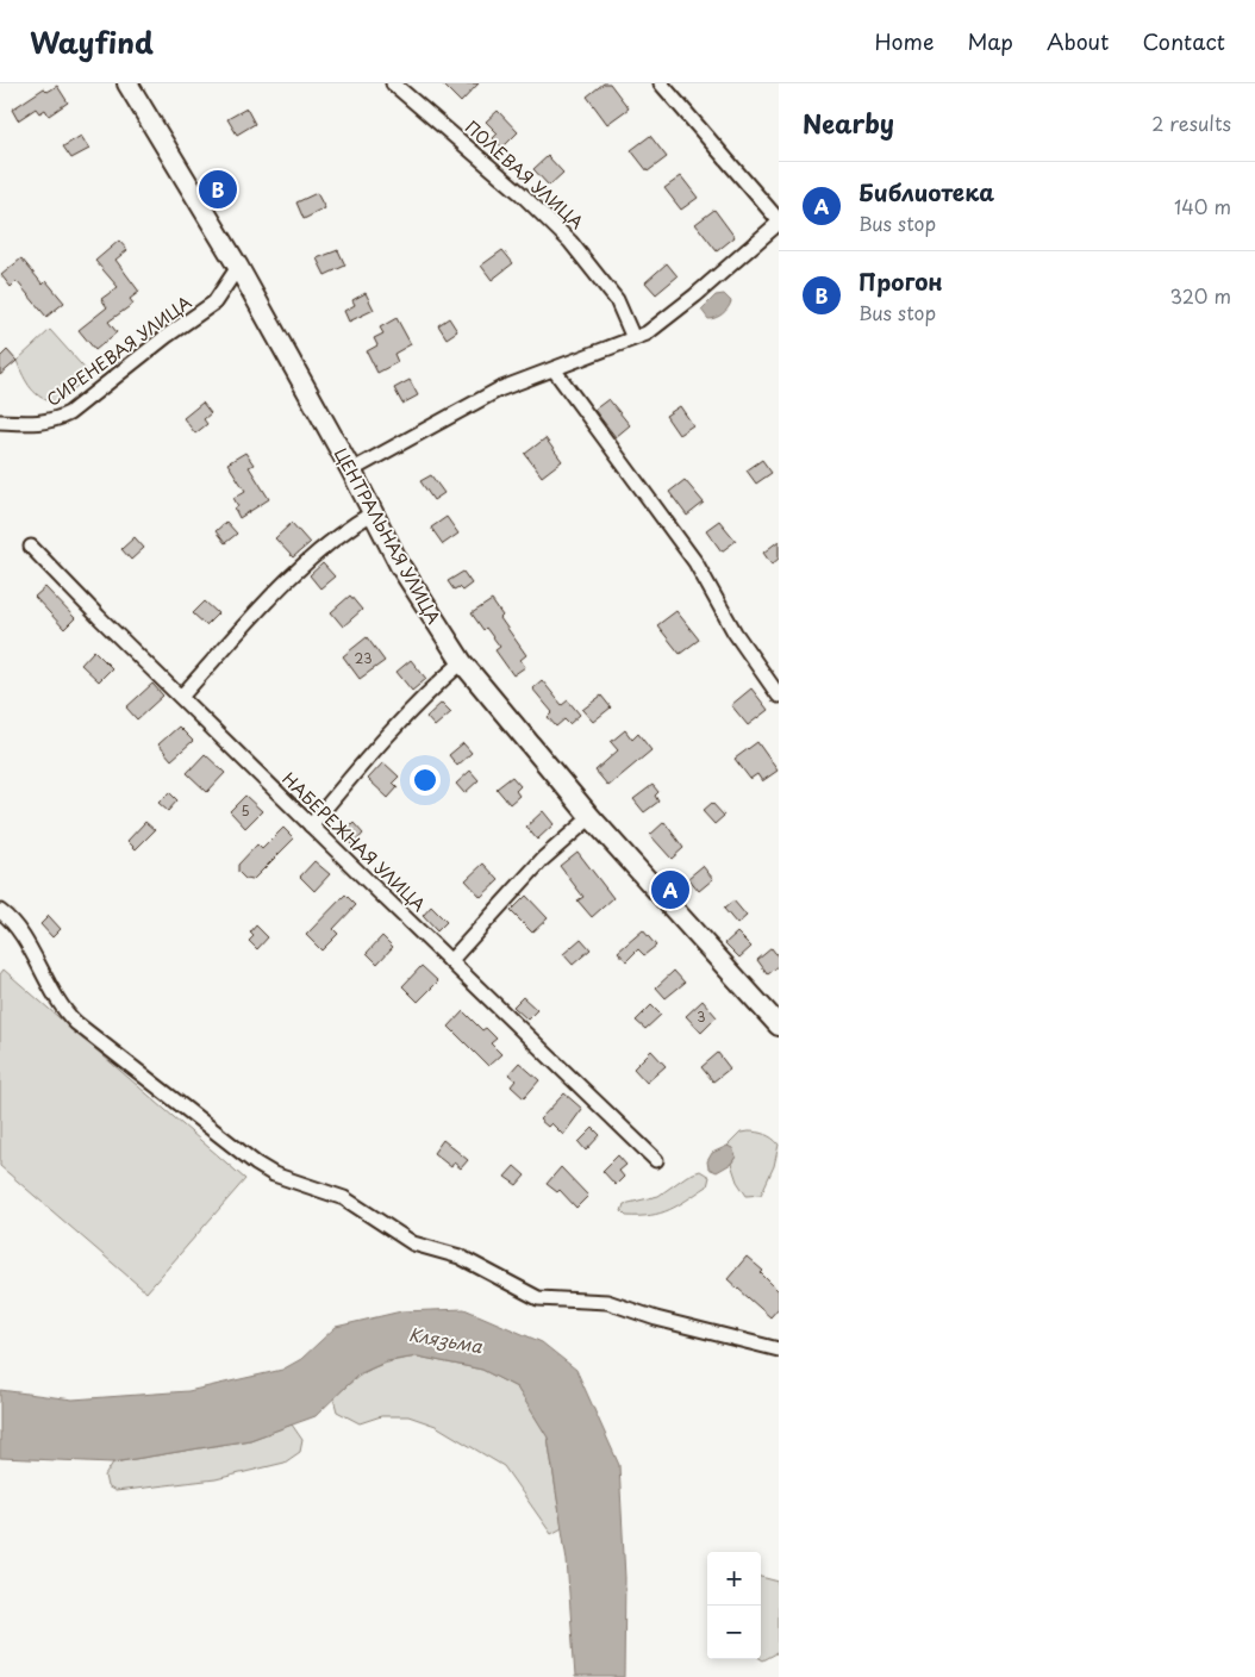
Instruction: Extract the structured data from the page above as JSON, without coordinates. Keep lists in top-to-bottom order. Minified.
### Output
{"streets":{"main road":["ЦЕНТРАЛЬНАЯ УЛИЦА"],"street":["ПОЛЕВАЯ УЛИЦА","СИРЕНЕВАЯ УЛИЦА","НАБЕРЕЖНАЯ УЛИЦА"]},"crossings":[["СИРЕНЕВАЯ УЛИЦА","ЦЕНТРАЛЬНАЯ УЛИЦА"]],"water":["Клязьма"],"house_numbers":["23","5","3"],"page":{"header":"Wayfind","nav":["Home","Map","About","Contact"],"heading":["Nearby","2 results"],"list":[{"mark":"A","name":"Библиотека","note":"Bus stop","value":"140 m"},{"mark":"B","name":"Прогон","note":"Bus stop","value":"320 m"}],"pins":["B","A"],"map_buttons":["+","−"]}}
